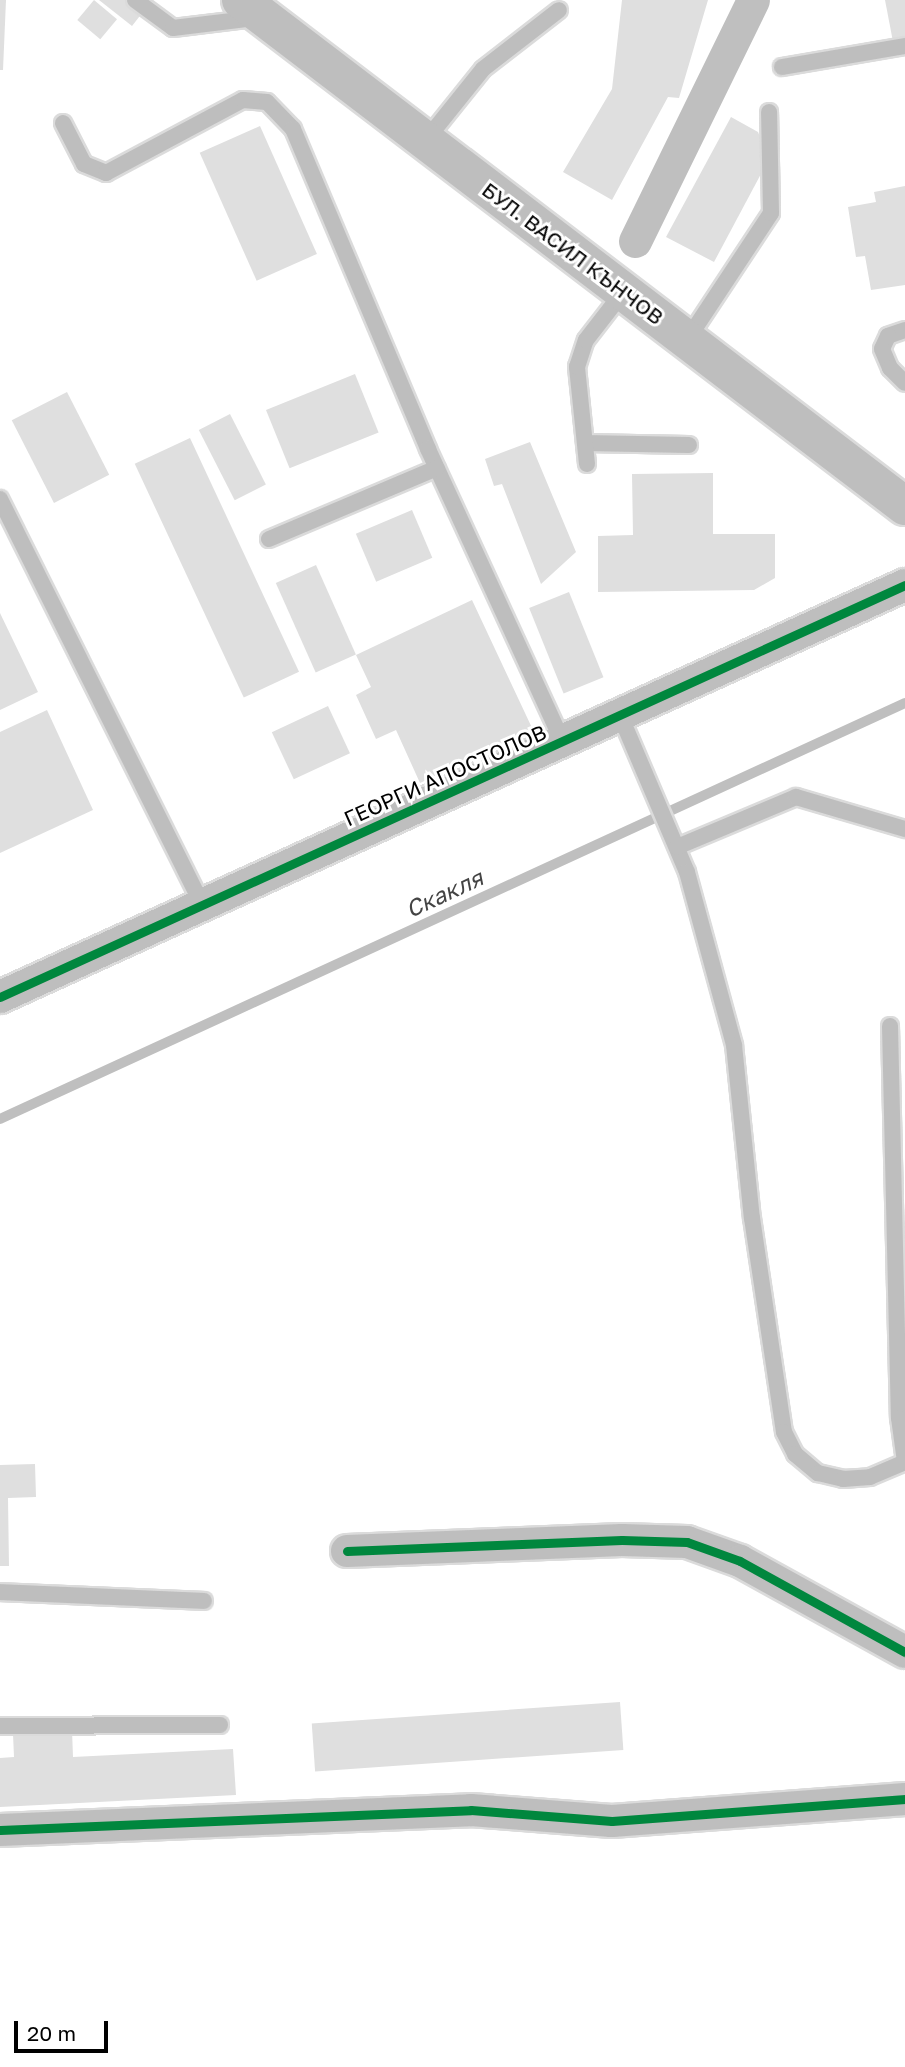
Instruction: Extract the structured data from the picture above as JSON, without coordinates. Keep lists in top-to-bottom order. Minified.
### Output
{"streets":{"main road":["БУЛ. ВАСИЛ КЪНЧОВ"],"street":["ГЕОРГИ АПОСТОЛОВ"]},"water":["Скакля"],"scale_bar":"20 m"}
